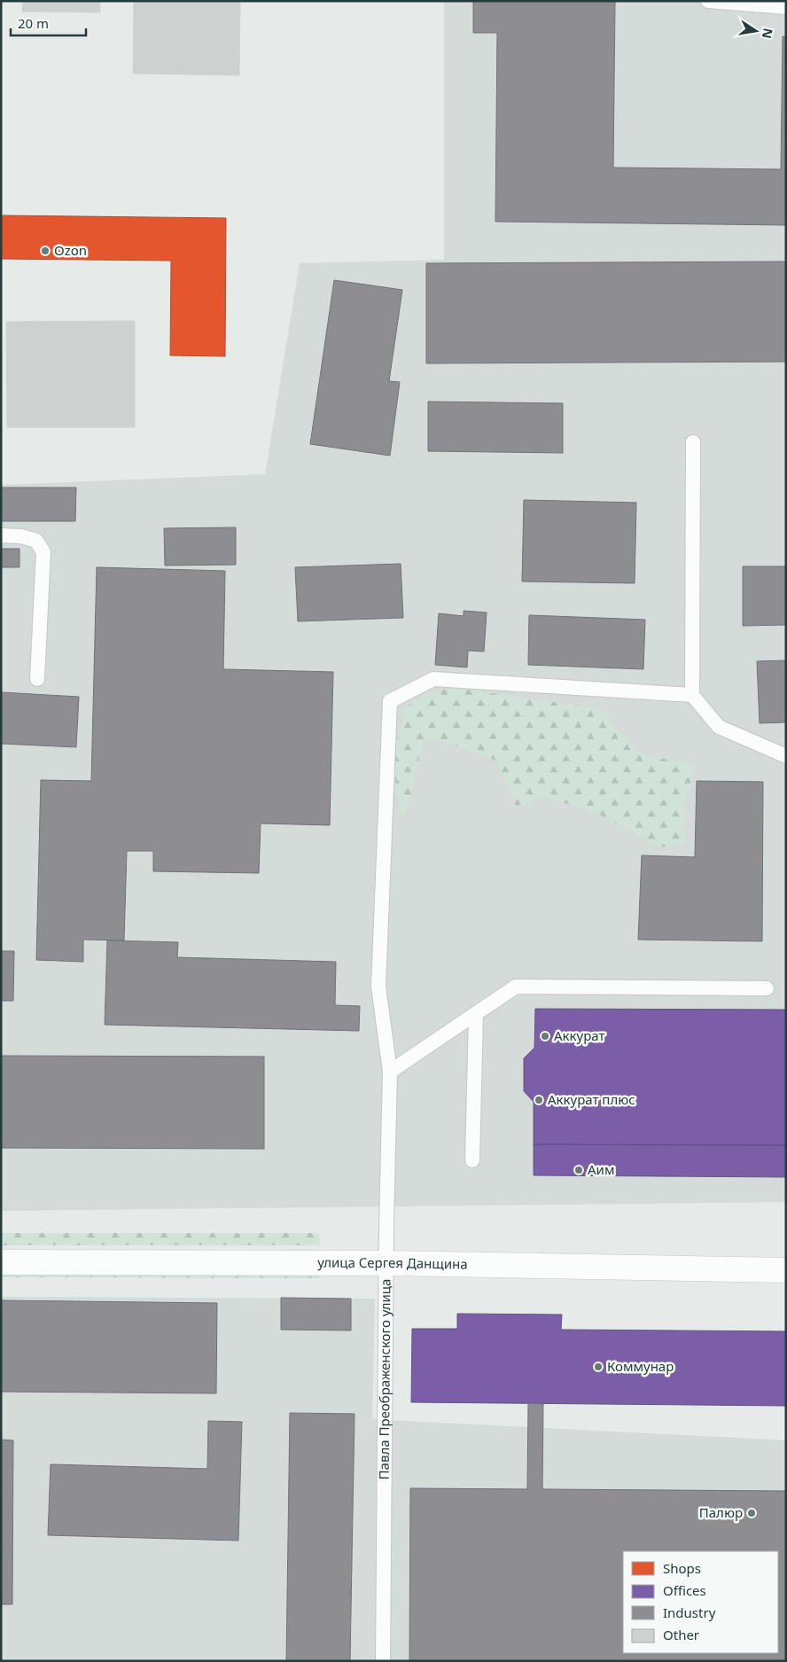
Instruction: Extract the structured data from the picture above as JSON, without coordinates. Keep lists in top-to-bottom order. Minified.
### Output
{"streets":{"street":["улица Сергея Данщина"],"lane":["Павла Преображенского улица"]},"crossings":[["улица Сергея Данщина","Павла Преображенского улица"]],"places":["Ozon","Аккурат","Аккурат плюс","Аим","Коммунар","Палюр"],"legend":["Shops","Offices","Industry","Other"],"scale_bar":"20 m","north":"right"}
